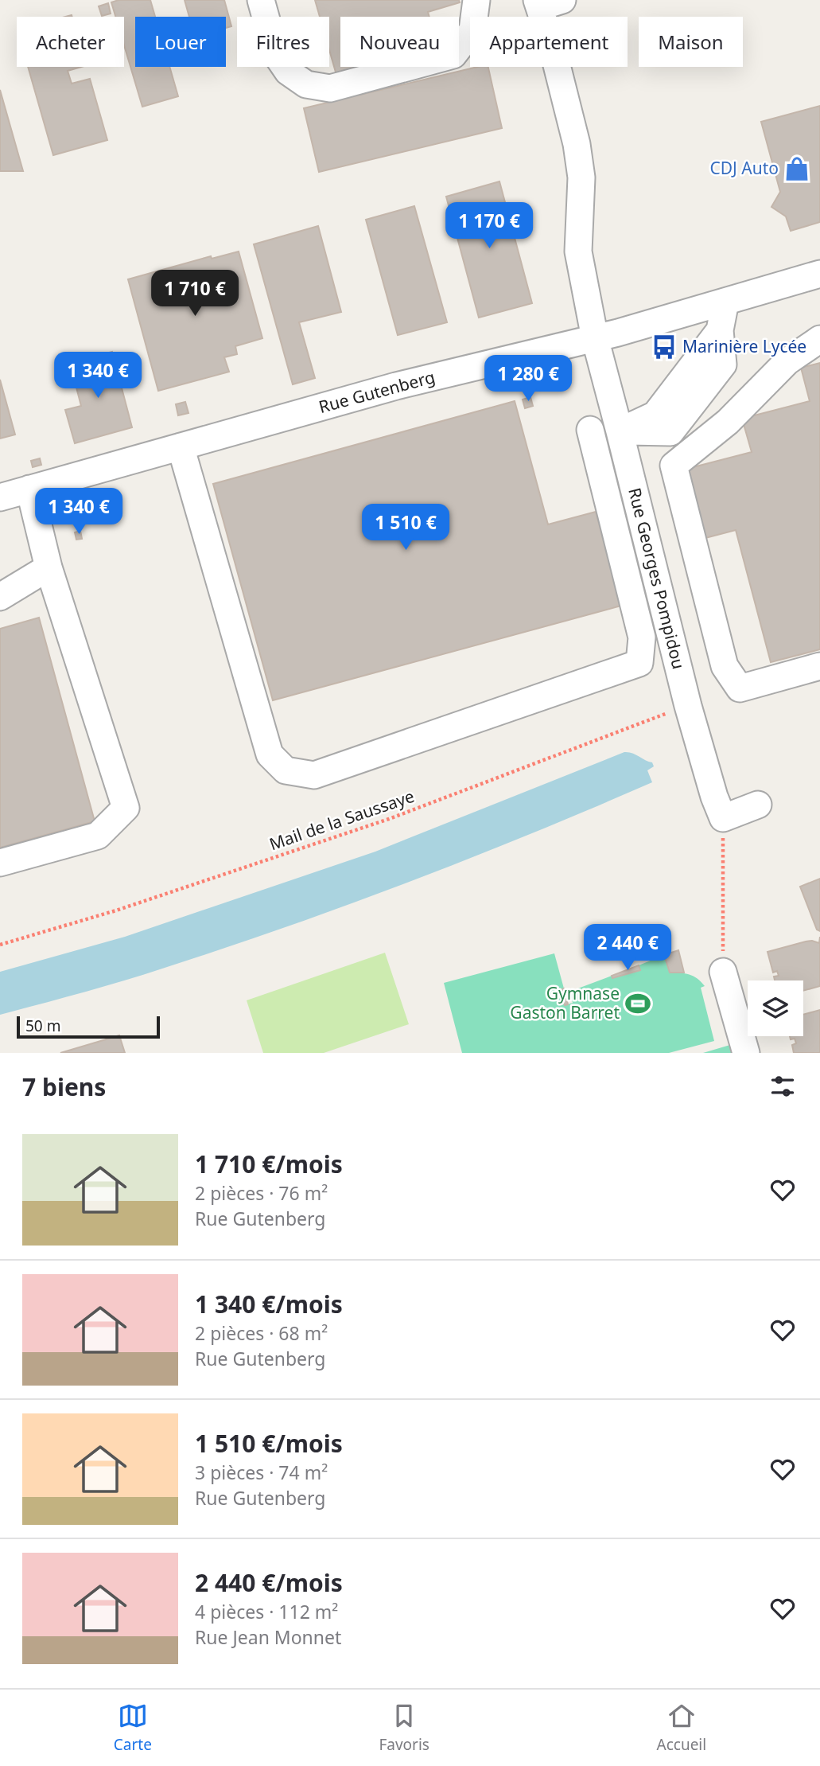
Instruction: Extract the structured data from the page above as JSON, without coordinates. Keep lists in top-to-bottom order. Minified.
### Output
{"streets":{"street":["Rue Gutenberg","Rue Georges Pompidou"],"path":["Mail de la Saussaye"]},"crossings":[["Rue Gutenberg","Rue Georges Pompidou"],["Rue Georges Pompidou","Mail de la Saussaye"]],"places":{"shop":["CDJ Auto"],"bus stop":["Marinière Lycée"],"sports":["Gymnase Gaston Barret"]},"scale_bar":"50 m","page":{"chip":["Acheter","Louer","Filtres","Nouveau","Appartement","Maison"],"price":["1 170 €","1 710 €","1 340 €","1 280 €","1 340 €","1 510 €","2 440 €"],"scale":"50 m","heading":"7 biens","list":[{"name":"1 710 €/mois","note":"2 pièces · 76 m² · Rue Gutenberg"},{"name":"1 340 €/mois","note":"2 pièces · 68 m² · Rue Gutenberg"},{"name":"1 510 €/mois","note":"3 pièces · 74 m² · Rue Gutenberg"},{"name":"2 440 €/mois","note":"4 pièces · 112 m² · Rue Jean Monnet"}],"tabs":["Carte","Favoris","Accueil"]}}
